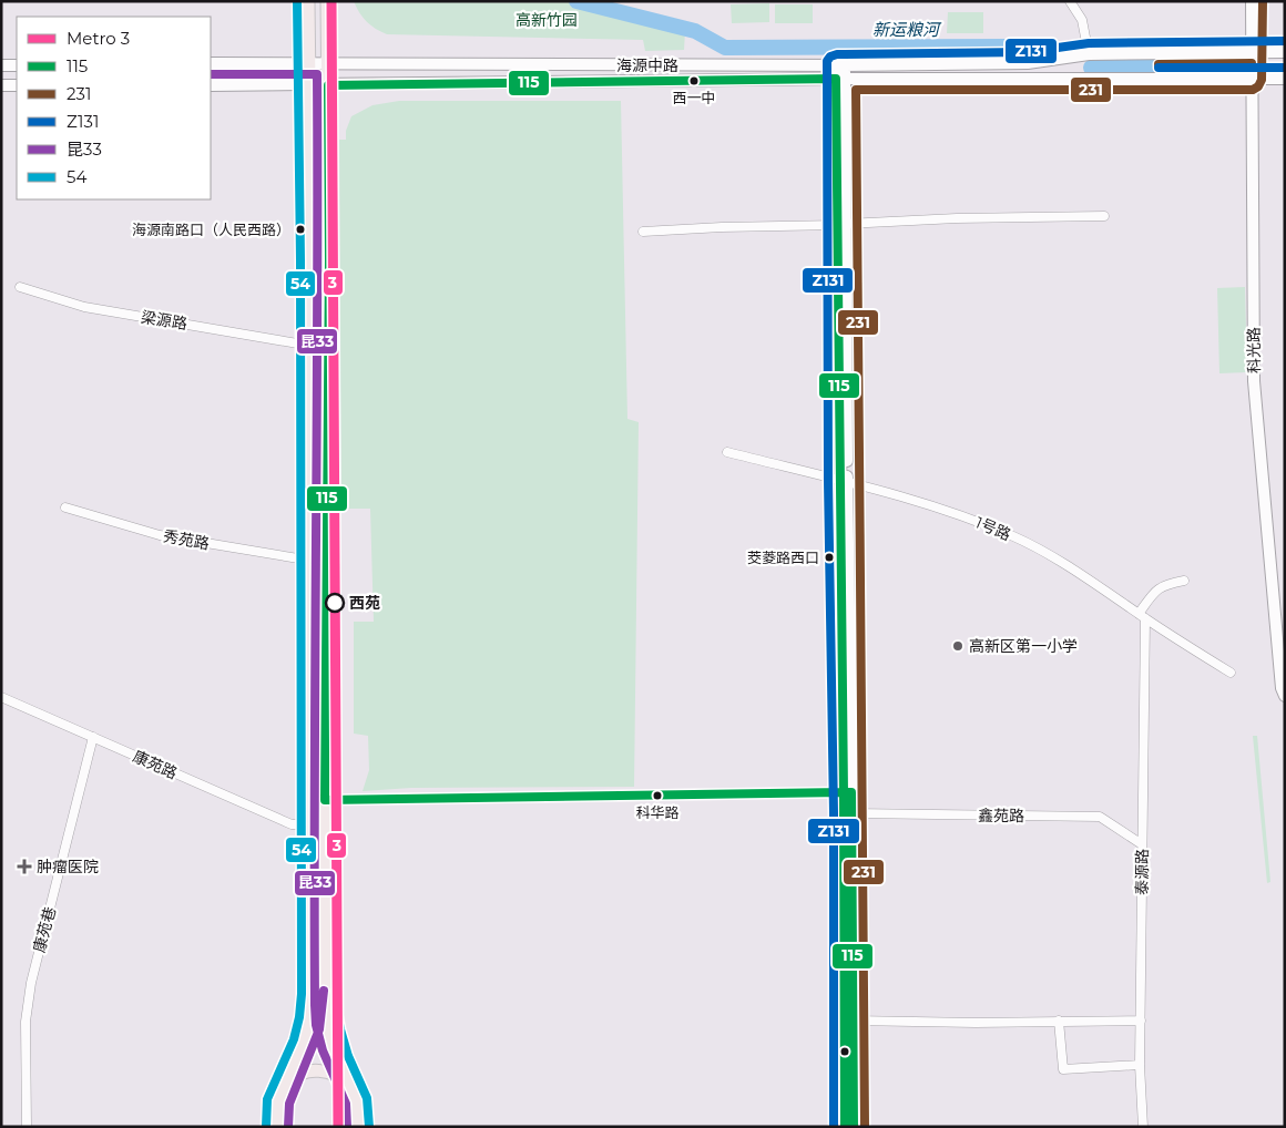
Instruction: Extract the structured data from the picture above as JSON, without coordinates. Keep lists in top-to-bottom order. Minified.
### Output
{"streets":{"main road":["海源中路","科光路"],"street":["梁源路","1号路","秀苑路","康苑路","鑫苑路","泰源路","康苑巷"]},"crossings":[["海源中路","科光路"],["1号路","泰源路"],["康苑路","康苑巷"],["鑫苑路","泰源路"]],"water":["新运粮河"],"parks":["高新竹园"],"places":{"other":["西一中","海源南路口（人民西路）","茭菱路西口","西苑","高新区第一小学","科华路"],"health":["肿瘤医院"]},"lines":["metro line 3","transit line 231","transit line 54","transit line Z131","transit line 昆33","transit line 115"],"legend":["Metro 3","115","231","Z131","昆33","54"]}
